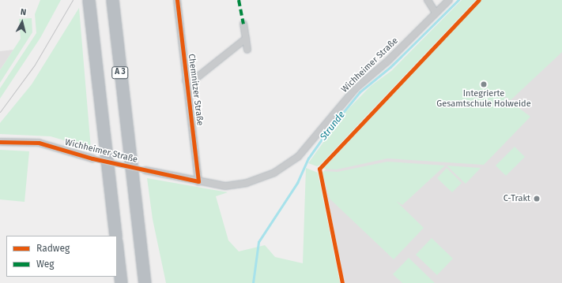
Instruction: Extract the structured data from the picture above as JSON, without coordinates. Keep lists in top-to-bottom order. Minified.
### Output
{"streets":{"highway":["A 3"],"street":["Wichheimer Straße","Chemnitzer Straße"]},"crossings":[["Wichheimer Straße","Chemnitzer Straße"]],"water":["Strunde"],"places":["Integrierte Gesamtschule Holweide","C-Trakt"],"legend":["Radweg","Weg"],"north":"top"}
